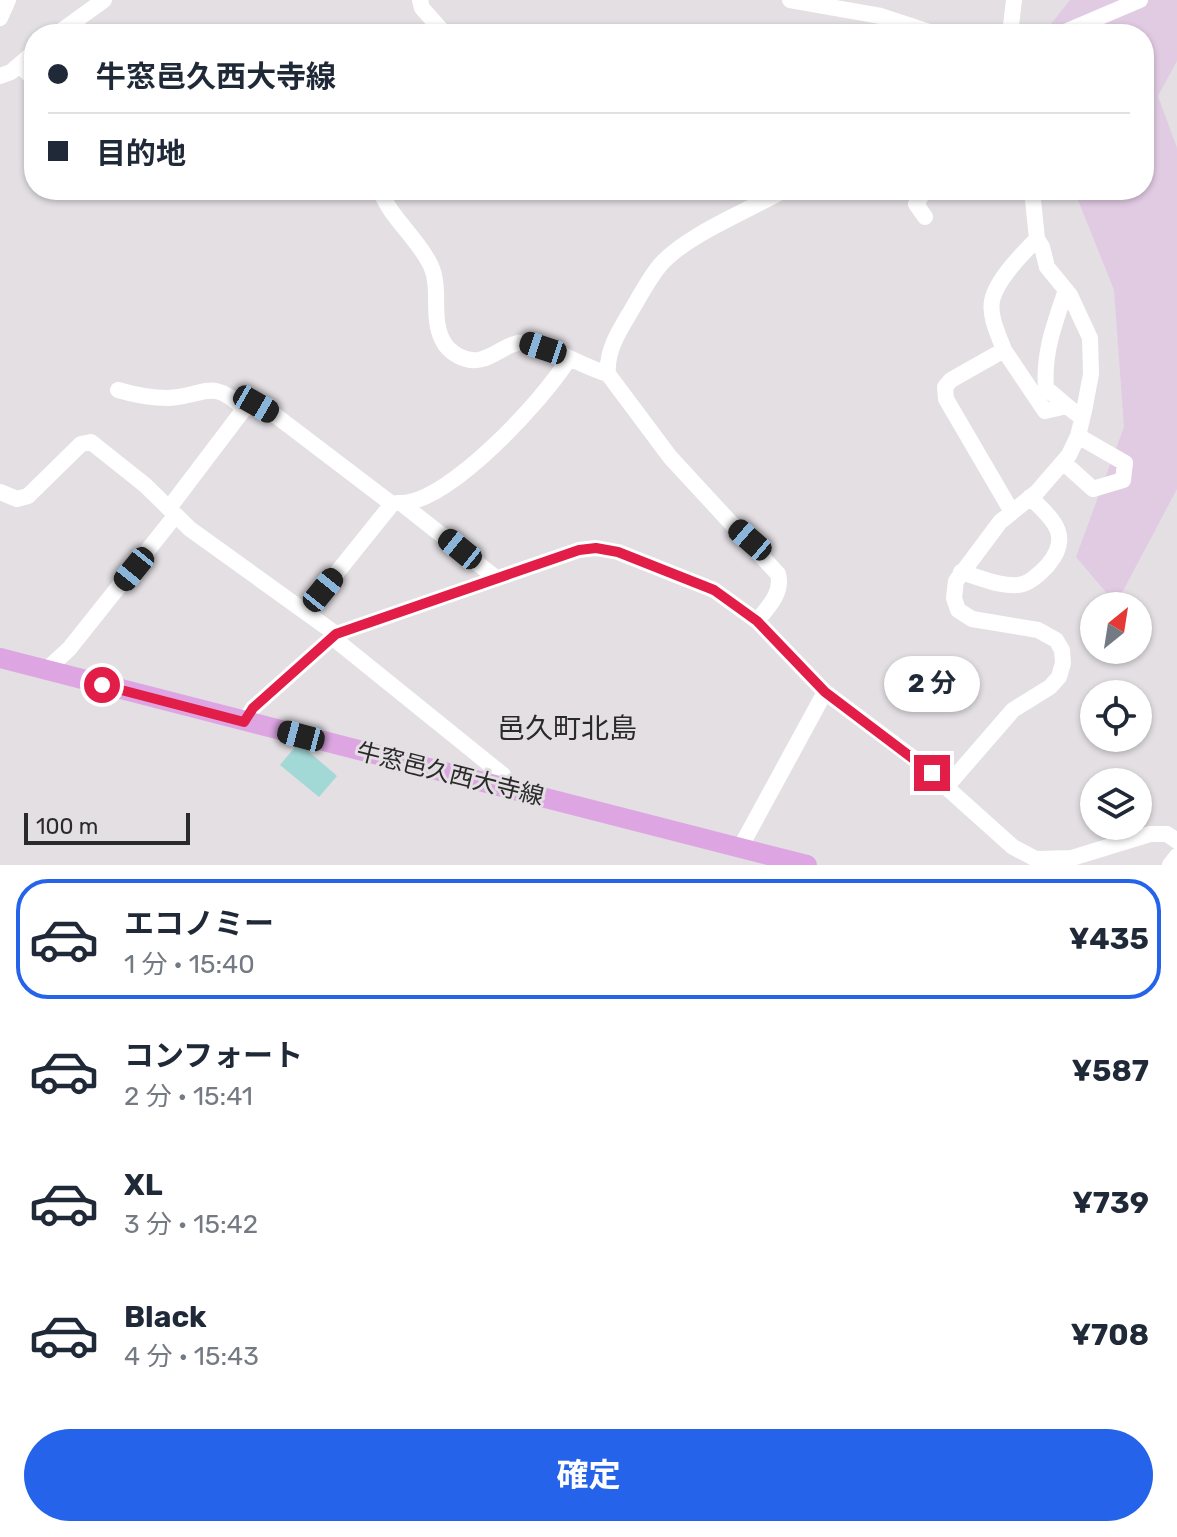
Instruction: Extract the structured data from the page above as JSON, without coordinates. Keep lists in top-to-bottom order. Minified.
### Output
{"streets":{"main road":["牛窓邑久西大寺線"]},"districts":["邑久町北島"],"scale_bar":"100 m","north":"top right","page":{"banner":["牛窓邑久西大寺線","目的地"],"bubble":"2 分","scale":"100 m","list":[{"name":"エコノミー","note":"1 分 · 15:40","value":"¥435"},{"name":"コンフォート","note":"2 分 · 15:41","value":"¥587"},{"name":"XL","note":"3 分 · 15:42","value":"¥739"},{"name":"Black","note":"4 分 · 15:43","value":"¥708"}],"buttons":"確定"}}
